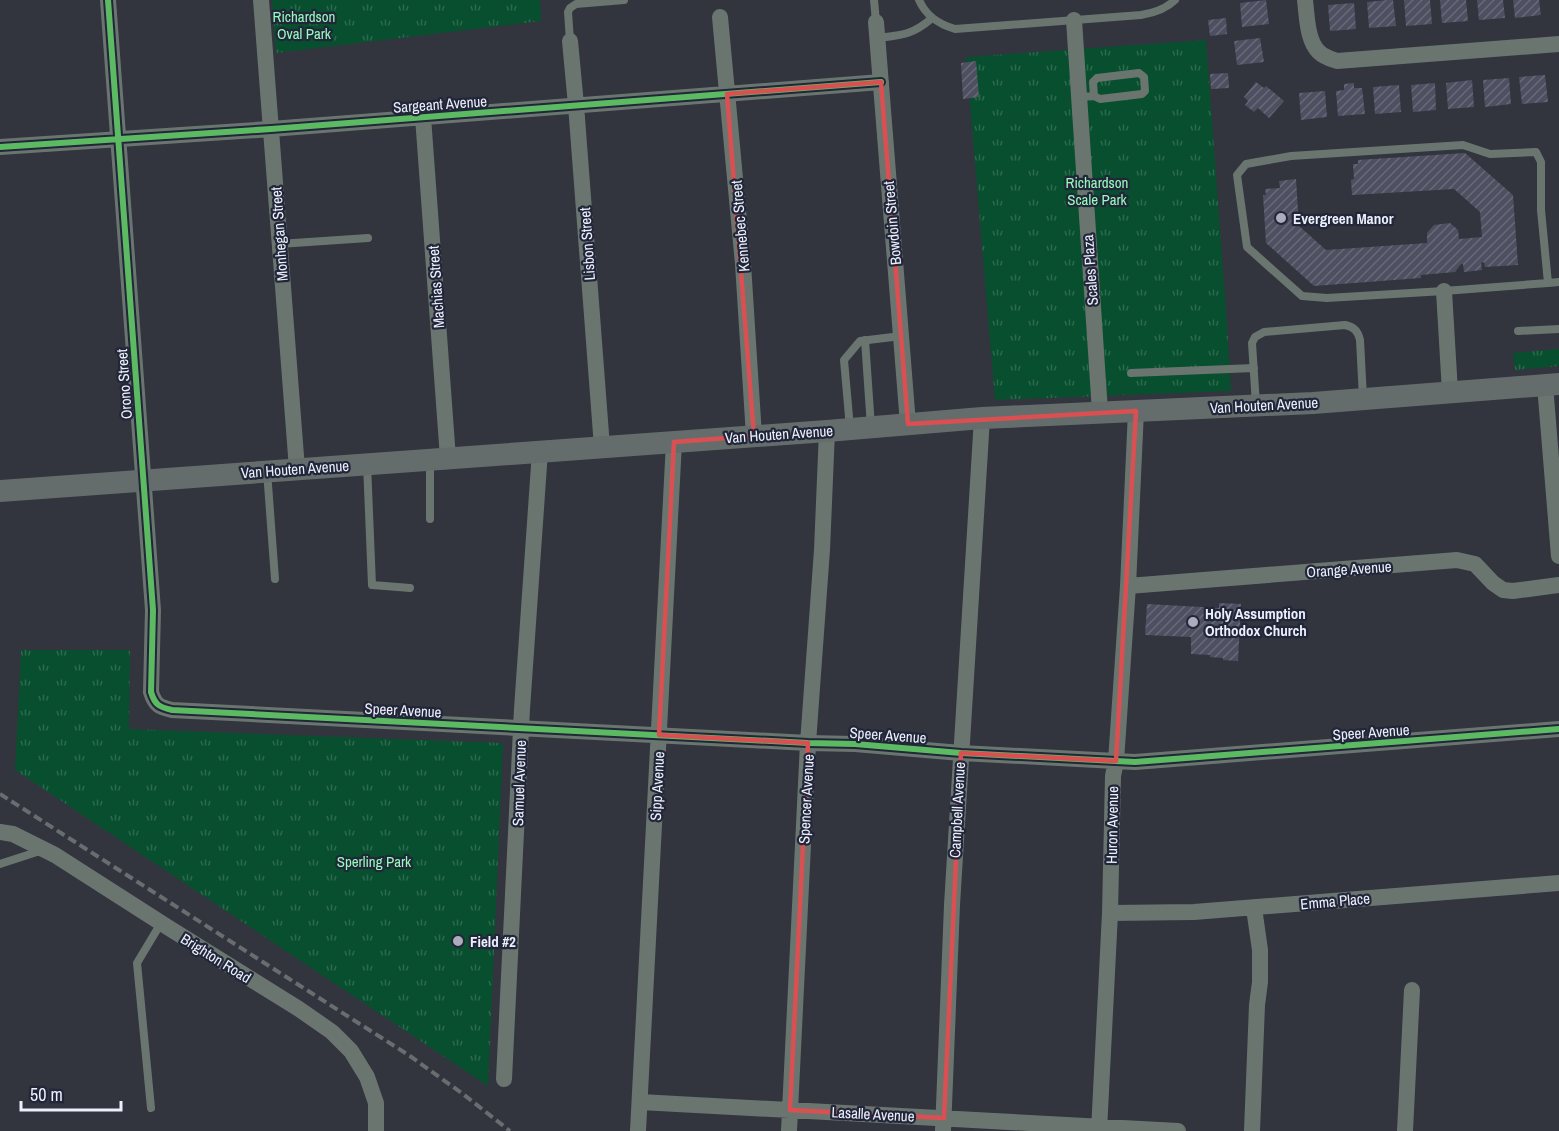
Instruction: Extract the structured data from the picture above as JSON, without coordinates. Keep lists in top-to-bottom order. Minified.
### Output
{"streets":{"main road":["Van Houten Avenue"],"street":["Sargeant Avenue","Bowdoin Street","Kennebec Street","Monhegan Street","Lisbon Street","Scales Plaza","Machias Street","Orono Street","Orange Avenue","Speer Avenue","Samuel Avenue","Sipp Avenue","Spencer Avenue","Campbell Avenue","Huron Avenue","Emma Place","Brighton Road","Lasalle Avenue"]},"crossings":[["Sargeant Avenue","Bowdoin Street"],["Sargeant Avenue","Kennebec Street"],["Sargeant Avenue","Monhegan Street"],["Sargeant Avenue","Lisbon Street"],["Sargeant Avenue","Machias Street"],["Sargeant Avenue","Orono Street"],["Bowdoin Street","Van Houten Avenue"],["Kennebec Street","Van Houten Avenue"],["Monhegan Street","Van Houten Avenue"],["Lisbon Street","Van Houten Avenue"],["Scales Plaza","Van Houten Avenue"],["Machias Street","Van Houten Avenue"],["Orono Street","Van Houten Avenue"],["Orono Street","Speer Avenue"],["Van Houten Avenue","Samuel Avenue"],["Van Houten Avenue","Sipp Avenue"],["Van Houten Avenue","Spencer Avenue"],["Van Houten Avenue","Campbell Avenue"],["Van Houten Avenue","Huron Avenue"],["Orange Avenue","Huron Avenue"],["Speer Avenue","Samuel Avenue"],["Speer Avenue","Sipp Avenue"],["Speer Avenue","Spencer Avenue"],["Speer Avenue","Campbell Avenue"],["Speer Avenue","Huron Avenue"],["Sipp Avenue","Lasalle Avenue"],["Spencer Avenue","Lasalle Avenue"],["Campbell Avenue","Lasalle Avenue"],["Huron Avenue","Emma Place"],["Huron Avenue","Lasalle Avenue"]],"parks":["Richardson Oval Park","Richardson Scale Park","Sperling Park"],"places":["Evergreen Manor","Holy Assumption Orthodox Church","Field #2"],"scale_bar":"50 m"}
